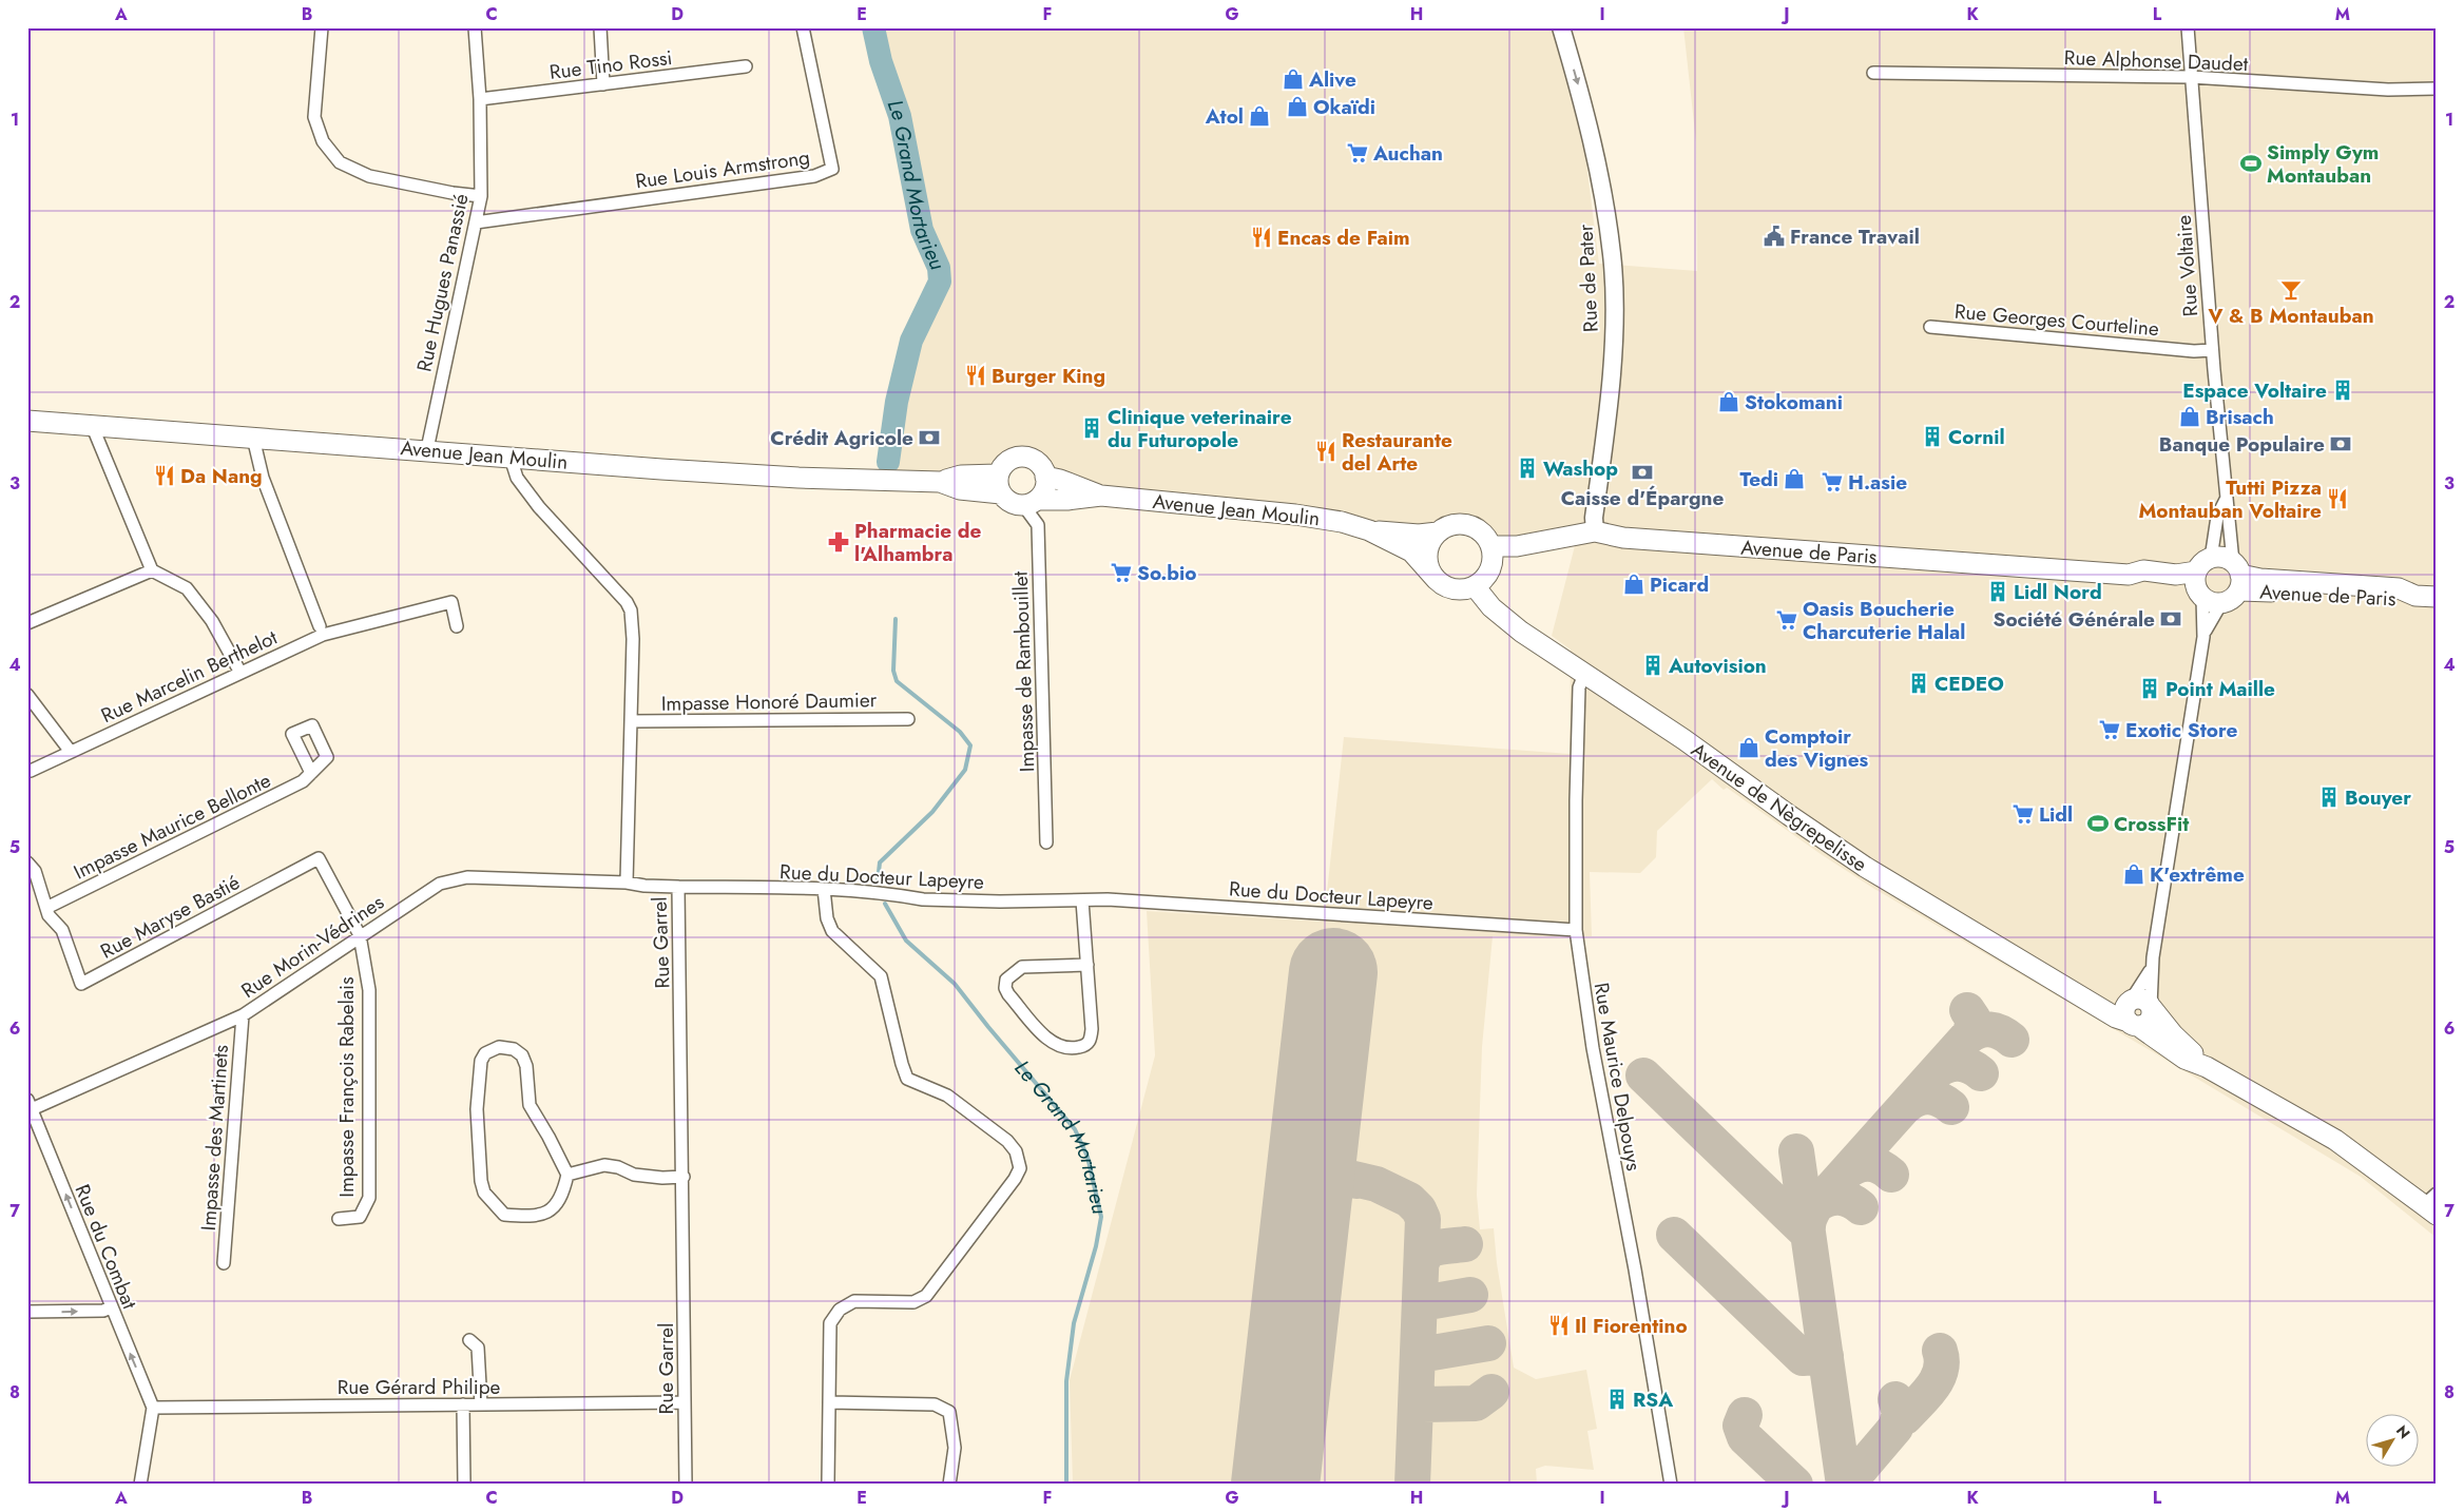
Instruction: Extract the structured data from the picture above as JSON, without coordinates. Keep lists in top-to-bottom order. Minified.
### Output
{"streets":{"main road":["Avenue Jean Moulin","Avenue de Paris","Avenue de Nègrepelisse"],"street":["Rue Alphonse Daudet","Rue Tino Rossi","Rue Louis Armstrong","Rue Voltaire","Rue de Pater","Rue Hugues Panassié","Rue Georges Courteline","Impasse de Rambouillet","Rue Marcelin Berthelot","Impasse Honoré Daumier","Impasse Maurice Bellonte","Rue du Docteur Lapeyre","Rue Maryse Bastié","Rue Garrel","Rue Morin-Védrines","Rue Maurice Delpouys","Impasse François Rabelais","Impasse des Martinets","Rue du Combat","Rue Gérard Philipe"]},"crossings":[["Rue Alphonse Daudet","Rue Voltaire"],["Rue Tino Rossi","Rue Hugues Panassié"],["Rue Louis Armstrong","Rue Hugues Panassié"],["Rue Voltaire","Rue Georges Courteline"],["Rue Voltaire","Avenue de Paris"],["Rue Voltaire","Avenue de Nègrepelisse"],["Rue de Pater","Avenue de Paris"],["Rue Hugues Panassié","Avenue Jean Moulin"],["Avenue Jean Moulin","Avenue de Paris"],["Avenue Jean Moulin","Impasse de Rambouillet"],["Avenue Jean Moulin","Avenue de Nègrepelisse"],["Avenue Jean Moulin","Rue Garrel"],["Avenue de Paris","Avenue de Nègrepelisse"],["Impasse Honoré Daumier","Rue Garrel"],["Avenue de Nègrepelisse","Rue Maurice Delpouys"],["Impasse Maurice Bellonte","Rue Maryse Bastié"],["Rue du Docteur Lapeyre","Rue Garrel"],["Rue du Docteur Lapeyre","Rue Maurice Delpouys"],["Rue Maryse Bastié","Rue Morin-Védrines"],["Rue Maryse Bastié","Impasse François Rabelais"],["Rue Garrel","Rue Morin-Védrines"],["Rue Garrel","Rue Gérard Philipe"],["Rue Morin-Védrines","Impasse François Rabelais"],["Rue Morin-Védrines","Impasse des Martinets"],["Rue Morin-Védrines","Rue du Combat"],["Rue du Combat","Rue Gérard Philipe"]],"one_way":["Rue de Pater","Rue du Combat"],"water":["Le Grand Mortarieu"],"places":{"shop":["Alive","Okaïdi","Atol","Stokomani","Brisach","Tedi","Picard","Comptoir des Vignes","K'extrême"],"supermarket":["Auchan","H.asie","So.bio","Oasis Boucherie Charcuterie Halal","Exotic Store","Lidl"],"sports":["Simply Gym Montauban","CrossFit"],"public building":["France Travail"],"restaurant":["Encas de Faim","Burger King","Restaurante del Arte","Da Nang","Tutti Pizza Montauban Voltaire","Il Fiorentino"],"bar":["V & B Montauban"],"building":["Espace Voltaire","Clinique veterinaire du Futuropole","Cornil","Washop","Lidl Nord","Autovision","CEDEO","Point Maille","Bouyer","RSA"],"bank":["Crédit Agricole","Banque Populaire","Caisse d'Épargne","Société Générale"],"pharmacy":["Pharmacie de l'Alhambra"]},"north":"top right","grid":{"columns":["A","B","C","D","E","F","G","H","I","J","K","L","M"],"rows":["1","2","3","4","5","6","7","8"]}}
